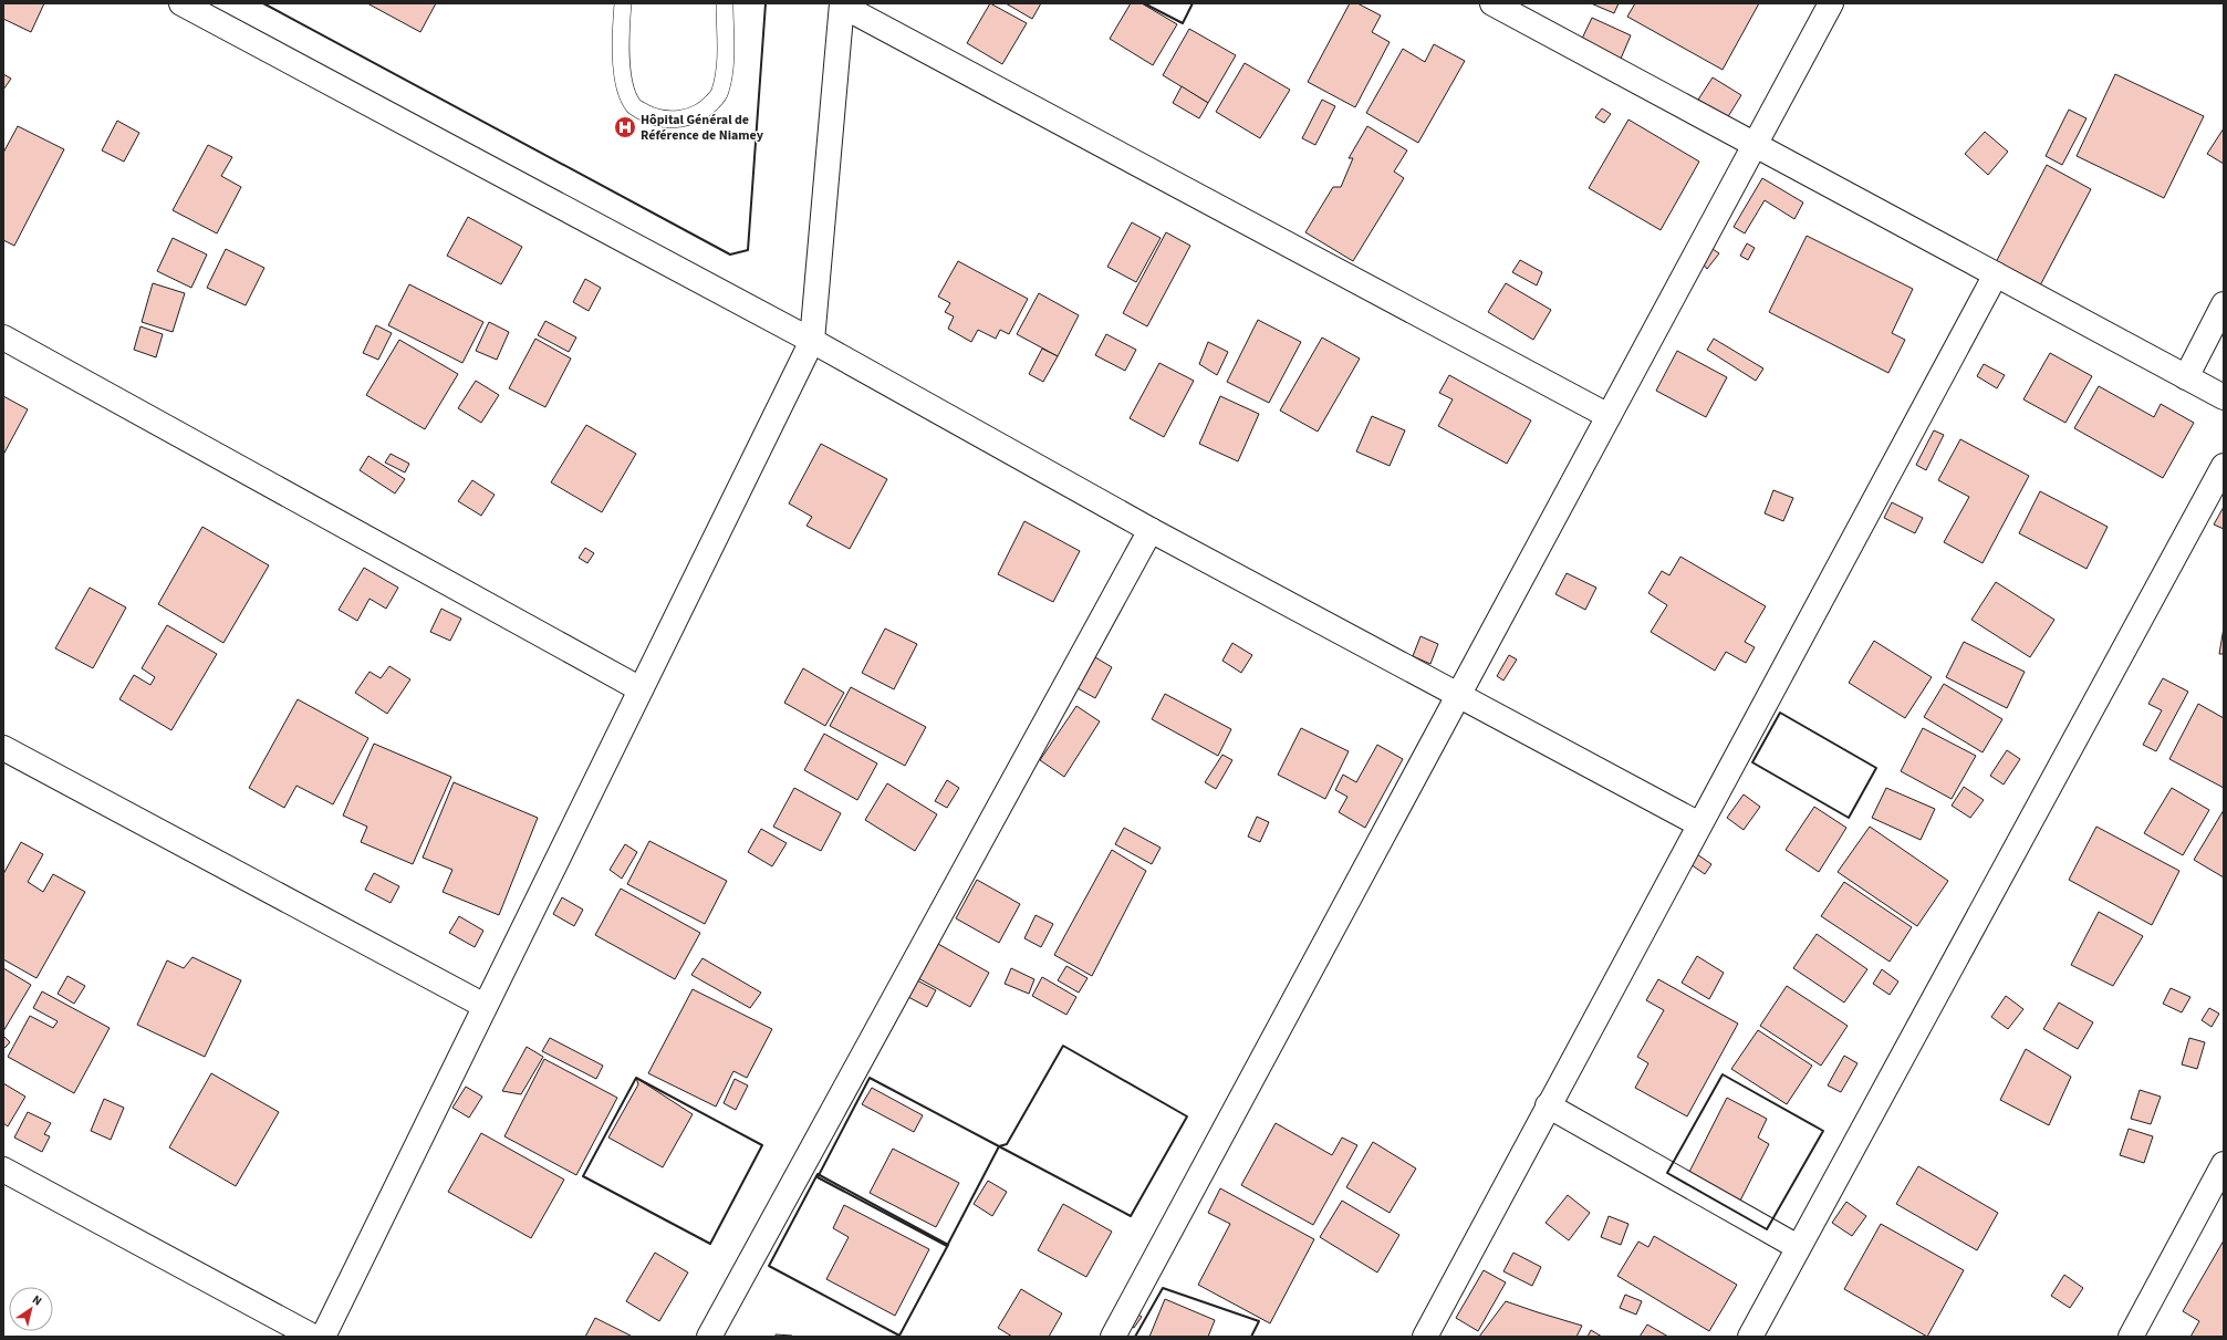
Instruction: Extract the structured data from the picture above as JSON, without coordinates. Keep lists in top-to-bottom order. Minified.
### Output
{"places":{"hospital":["Hôpital Général de Référence de Niamey"]},"north":"top right"}
